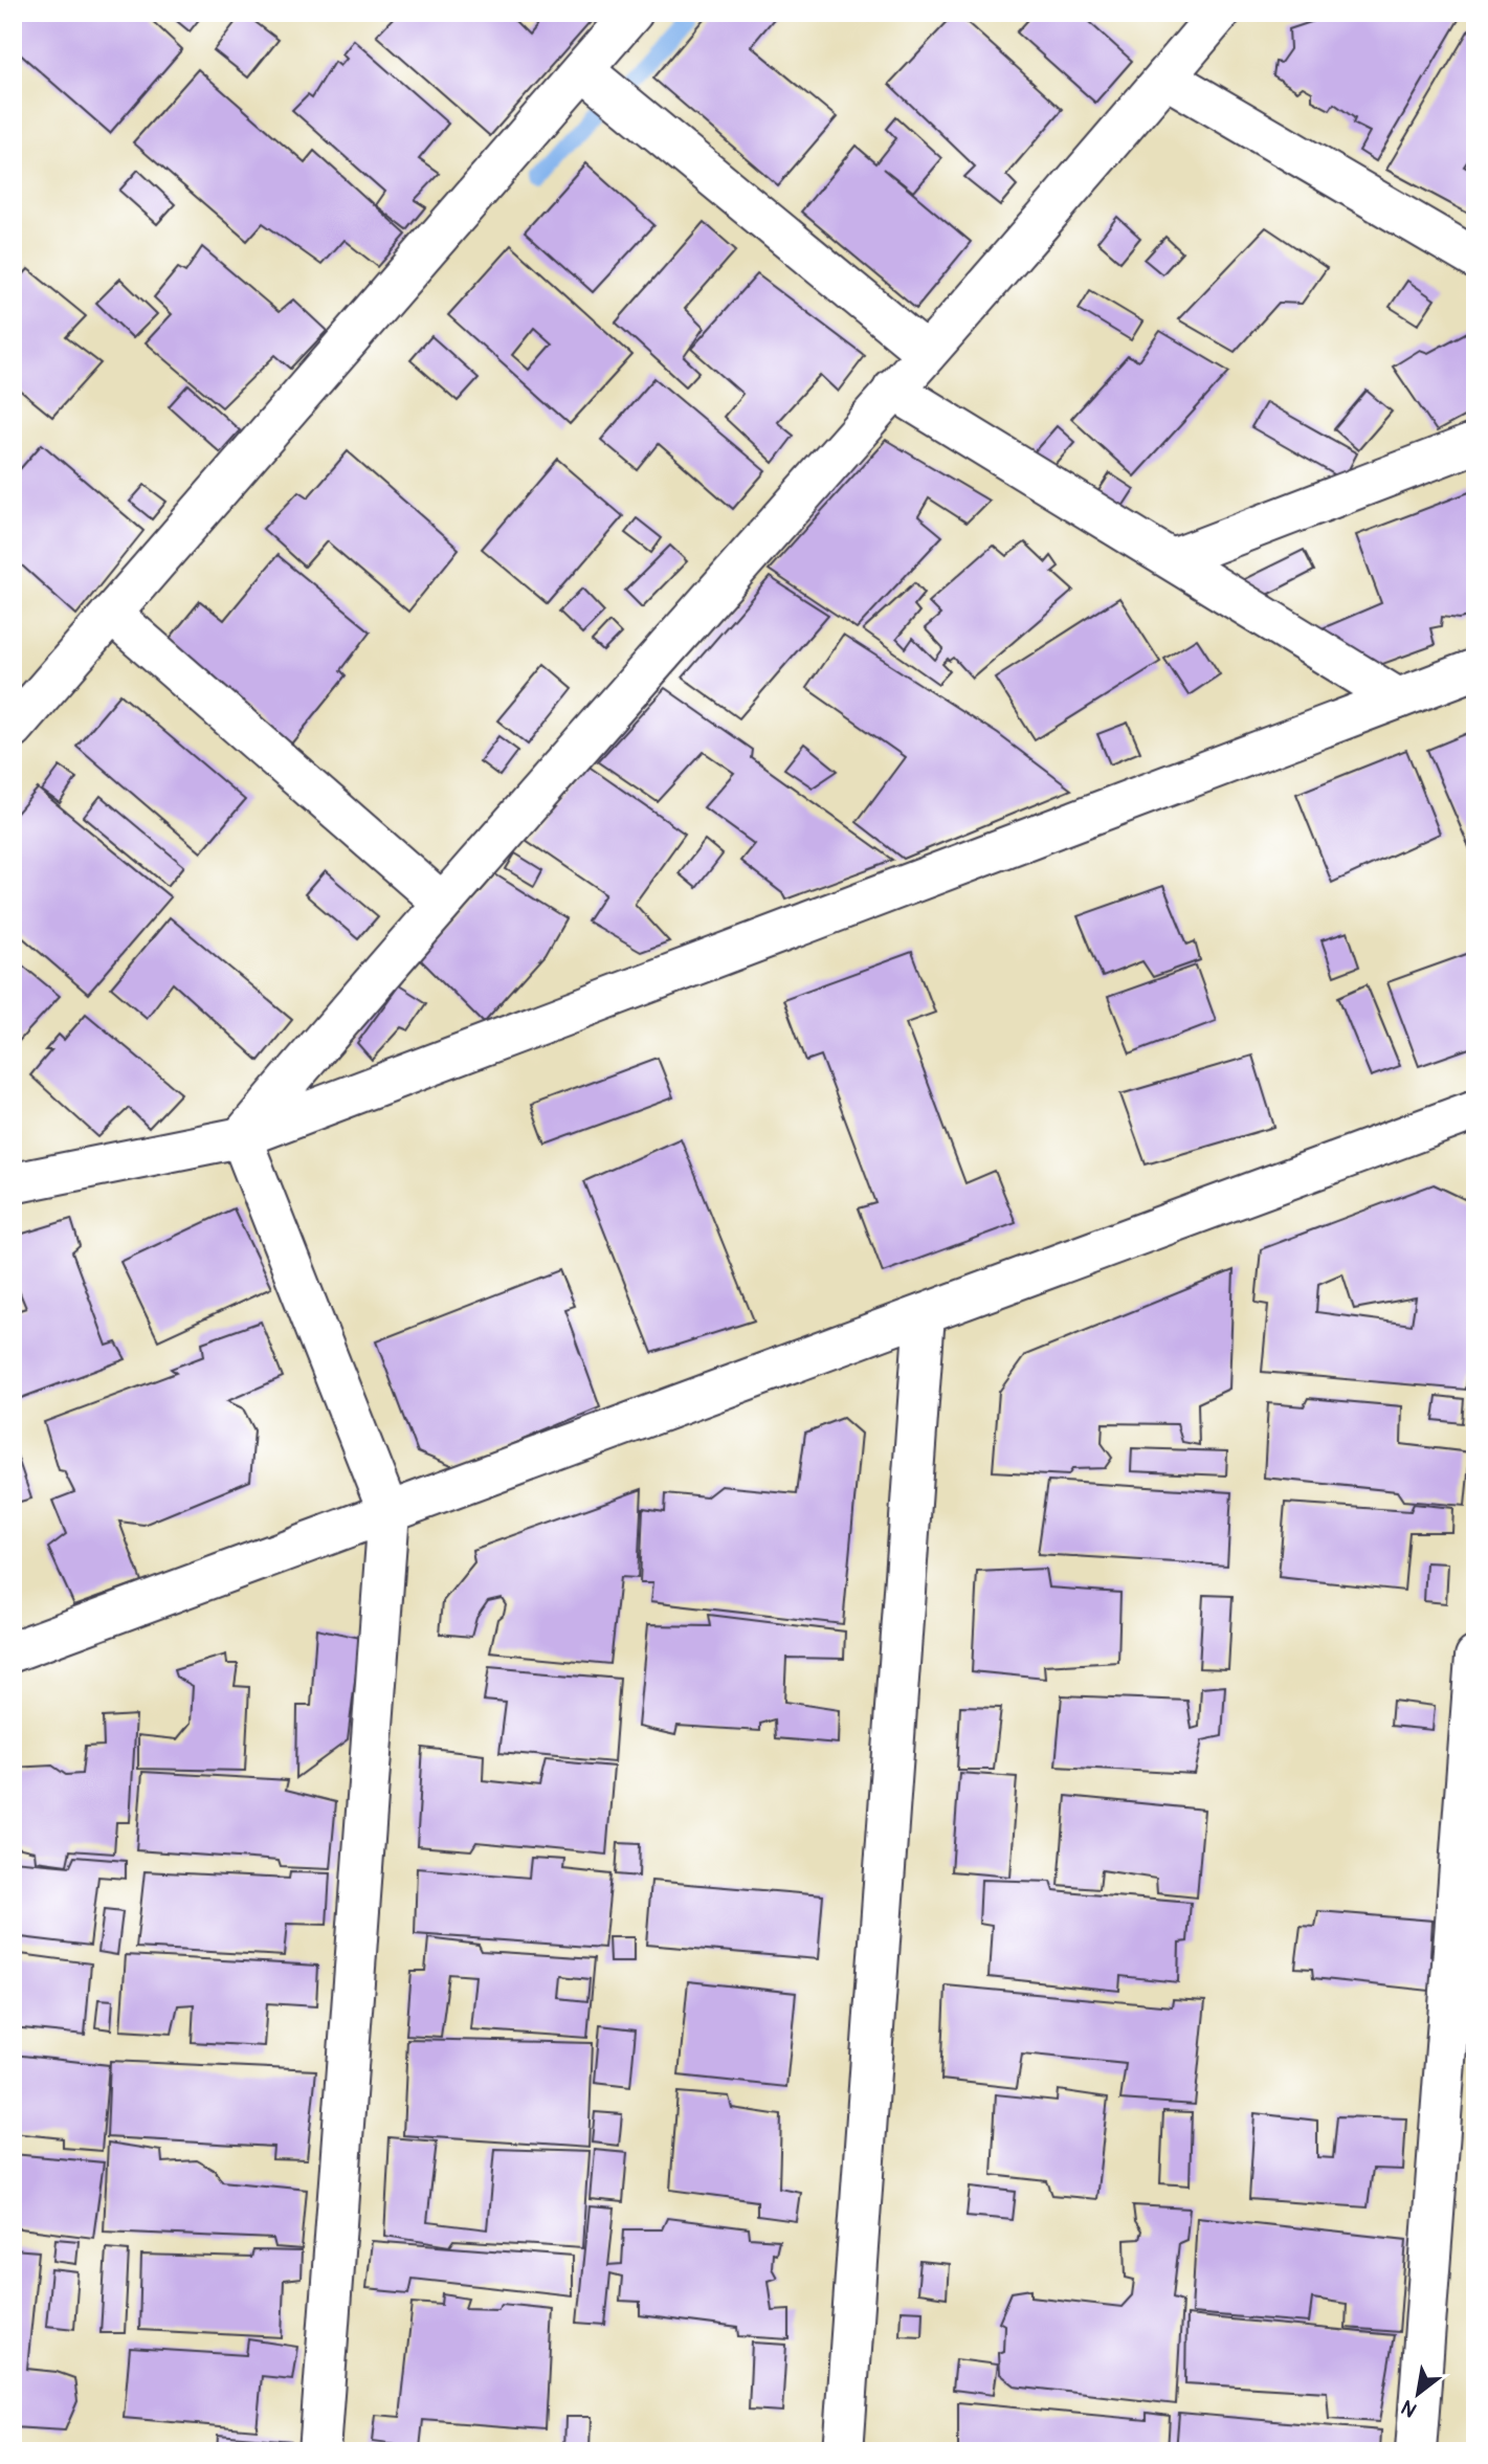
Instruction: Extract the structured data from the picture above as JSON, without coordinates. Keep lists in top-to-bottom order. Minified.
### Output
{"north":"bottom left"}
